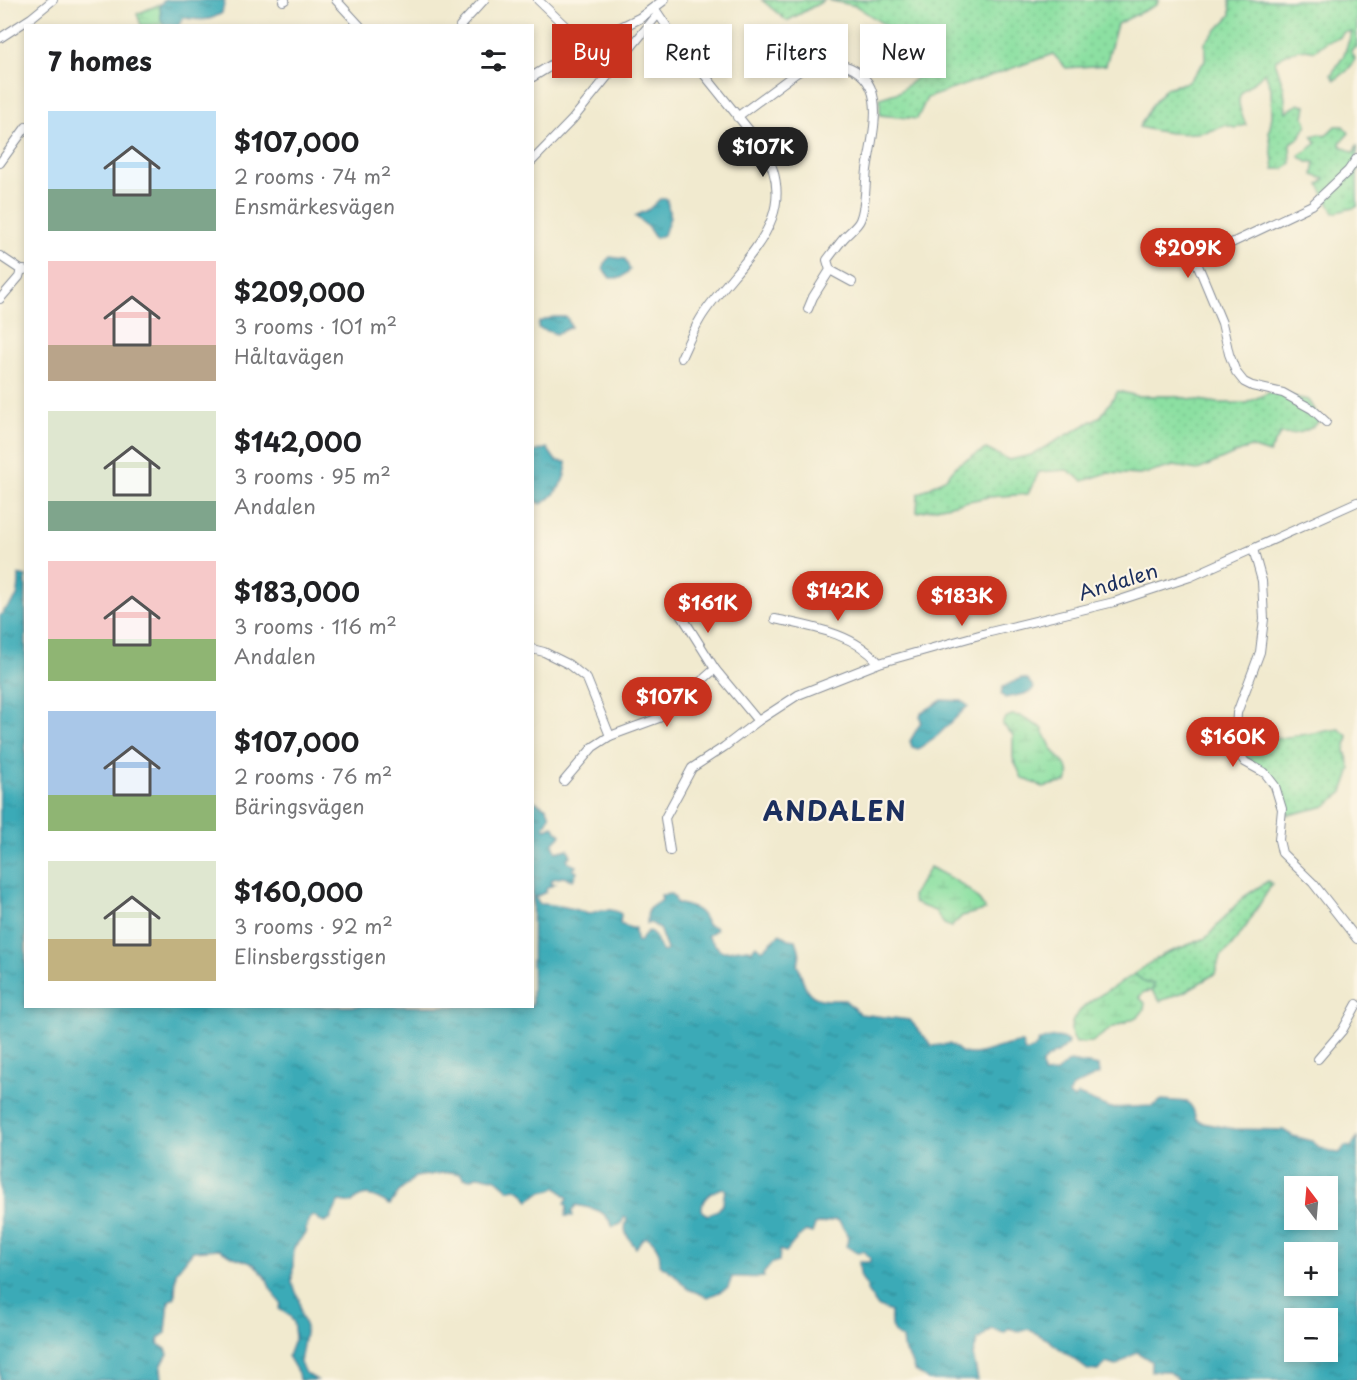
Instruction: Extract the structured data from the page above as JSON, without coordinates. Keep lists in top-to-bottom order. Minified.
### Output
{"streets":{"street":["Andalen"]},"districts":["ANDALEN"],"north":"top","page":{"chip":["Buy","Rent","Filters","New"],"heading":"7 homes","list":[{"name":"$107,000","note":"2 rooms · 74 m² · Ensmärkesvägen"},{"name":"$209,000","note":"3 rooms · 101 m² · Håltavägen"},{"name":"$142,000","note":"3 rooms · 95 m² · Andalen"},{"name":"$183,000","note":"3 rooms · 116 m² · Andalen"},{"name":"$107,000","note":"2 rooms · 76 m² · Bäringsvägen"},{"name":"$160,000","note":"3 rooms · 92 m² · Elinsbergsstigen"}],"price":["$107K","$209K","$142K","$183K","$161K","$107K","$160K"],"map_buttons":["+","−"]}}
